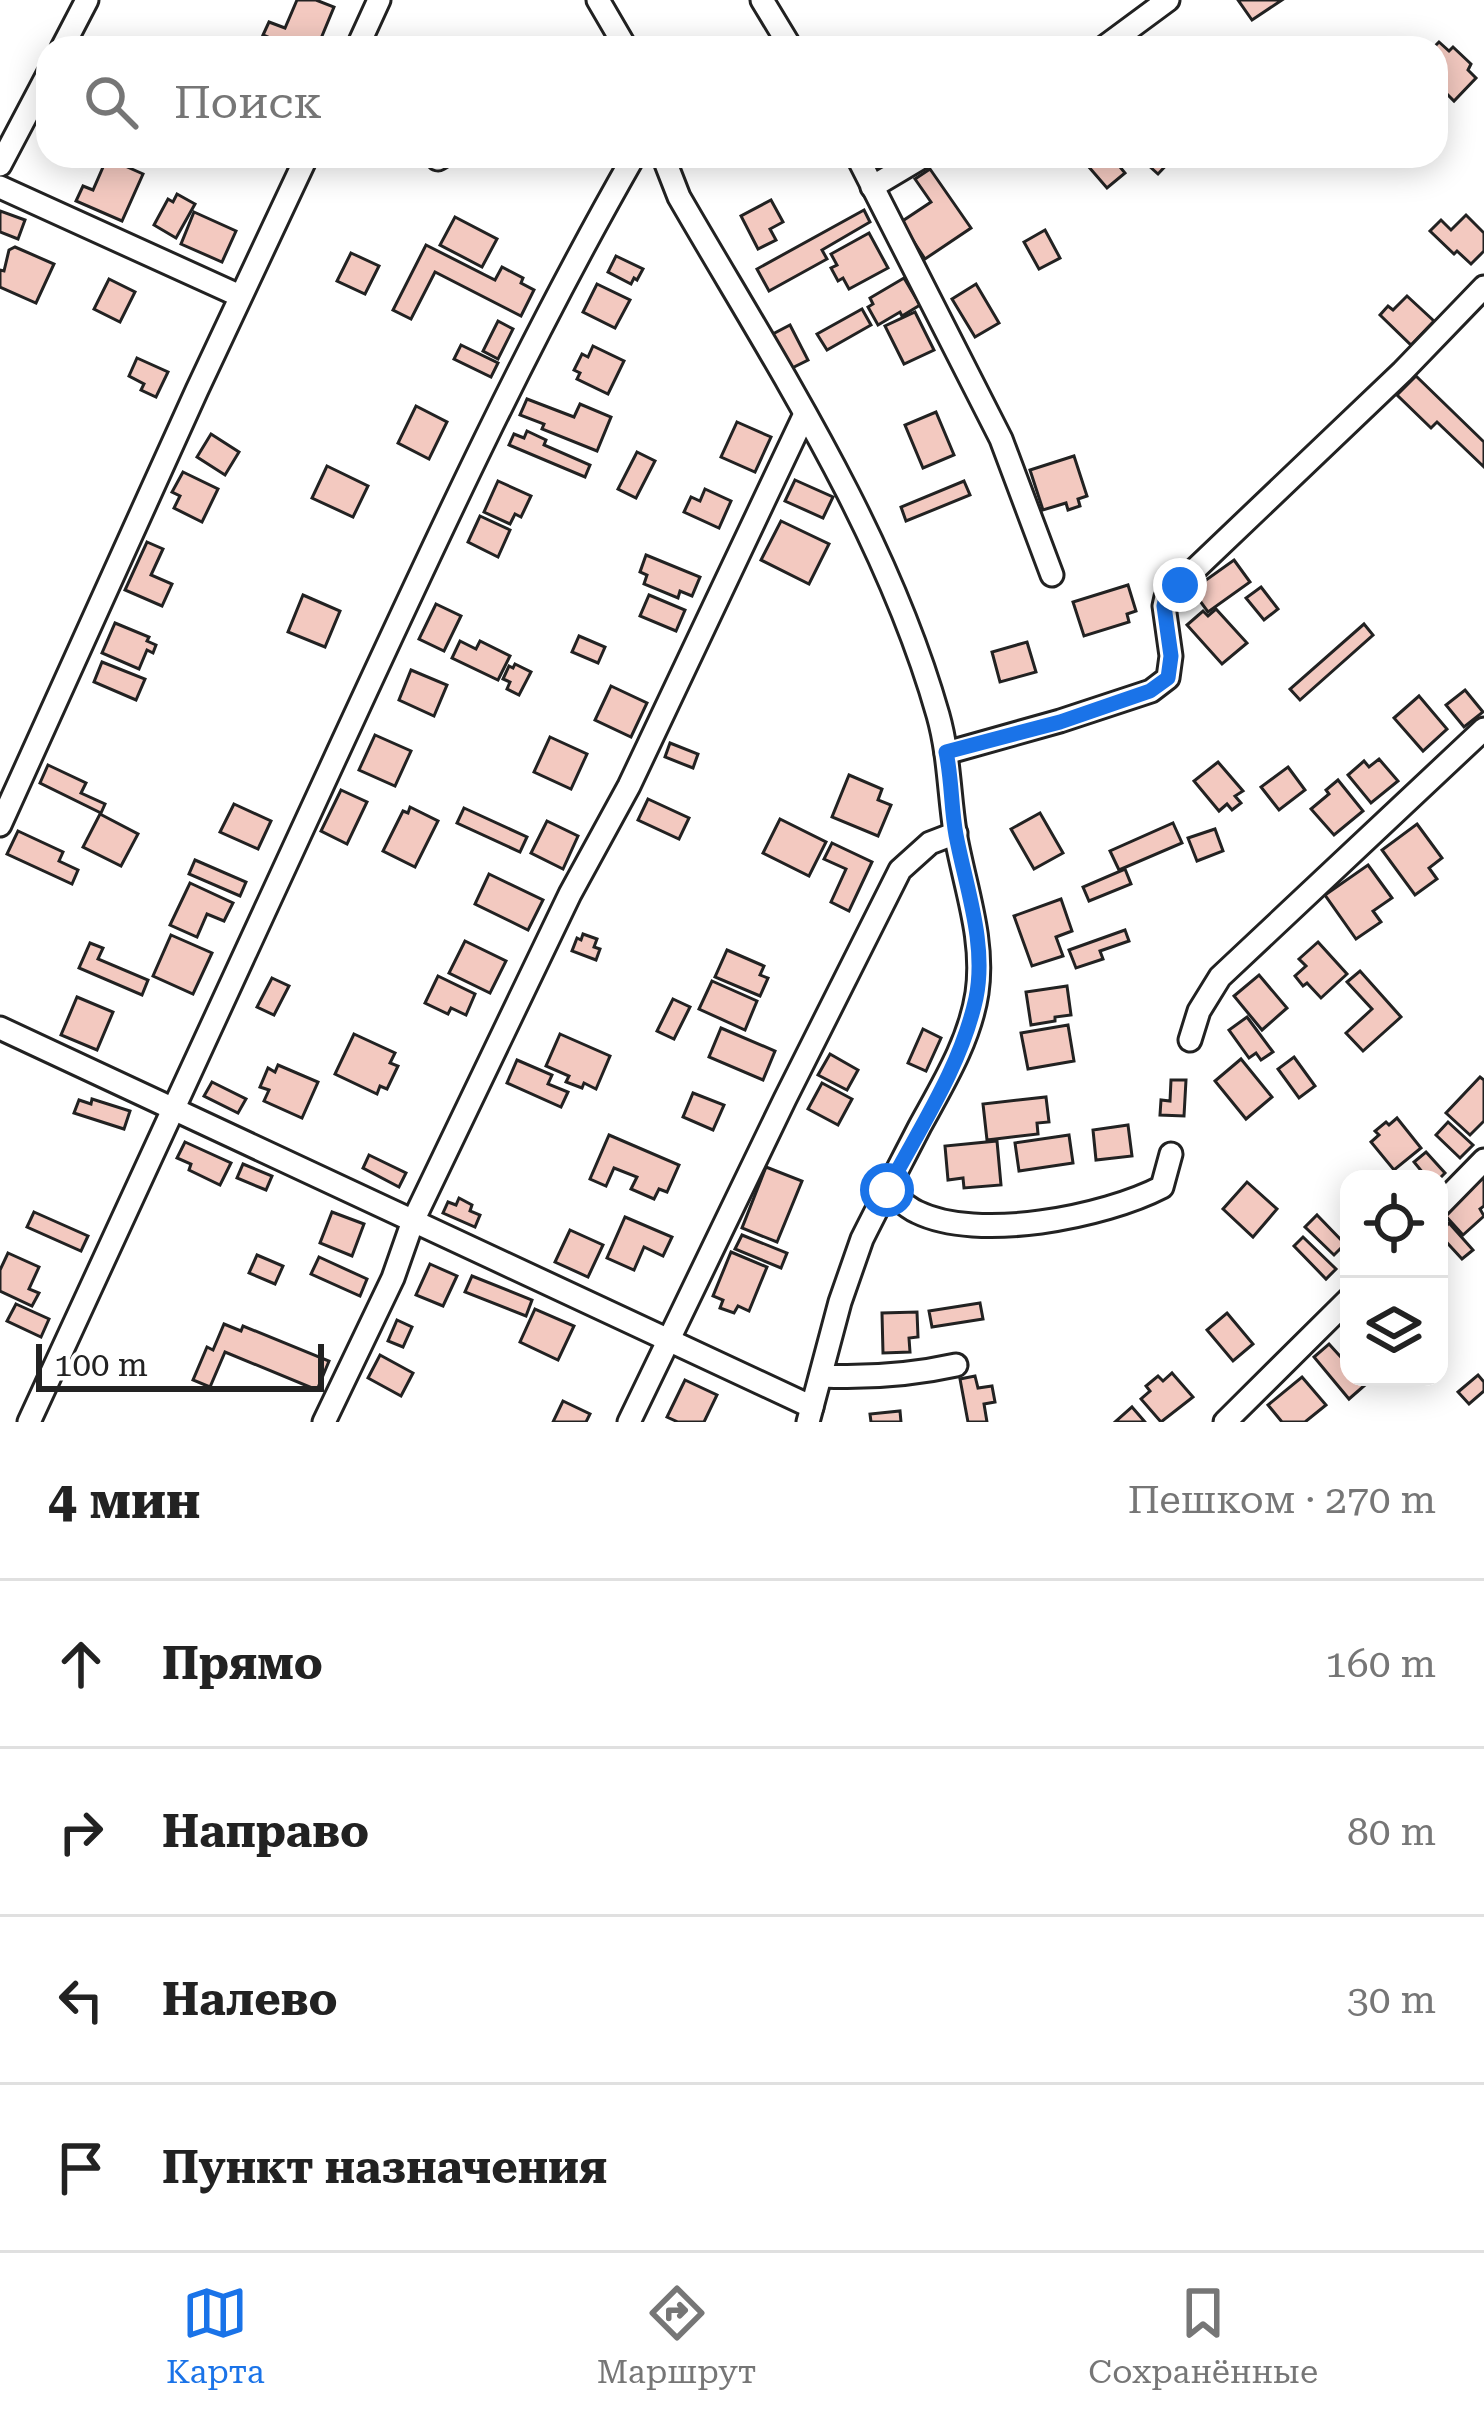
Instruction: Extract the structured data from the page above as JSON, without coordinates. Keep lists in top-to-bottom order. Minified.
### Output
{"scale_bar":"100 m","page":{"search":"Поиск","scale":"100 m","heading":["4 мин","Пешком · 270 m"],"list":[["Прямо","160 m"],["Направо","80 m"],["Налево","30 m"],"Пункт назначения"],"nav":["Карта","Маршрут","Сохранённые"]}}
